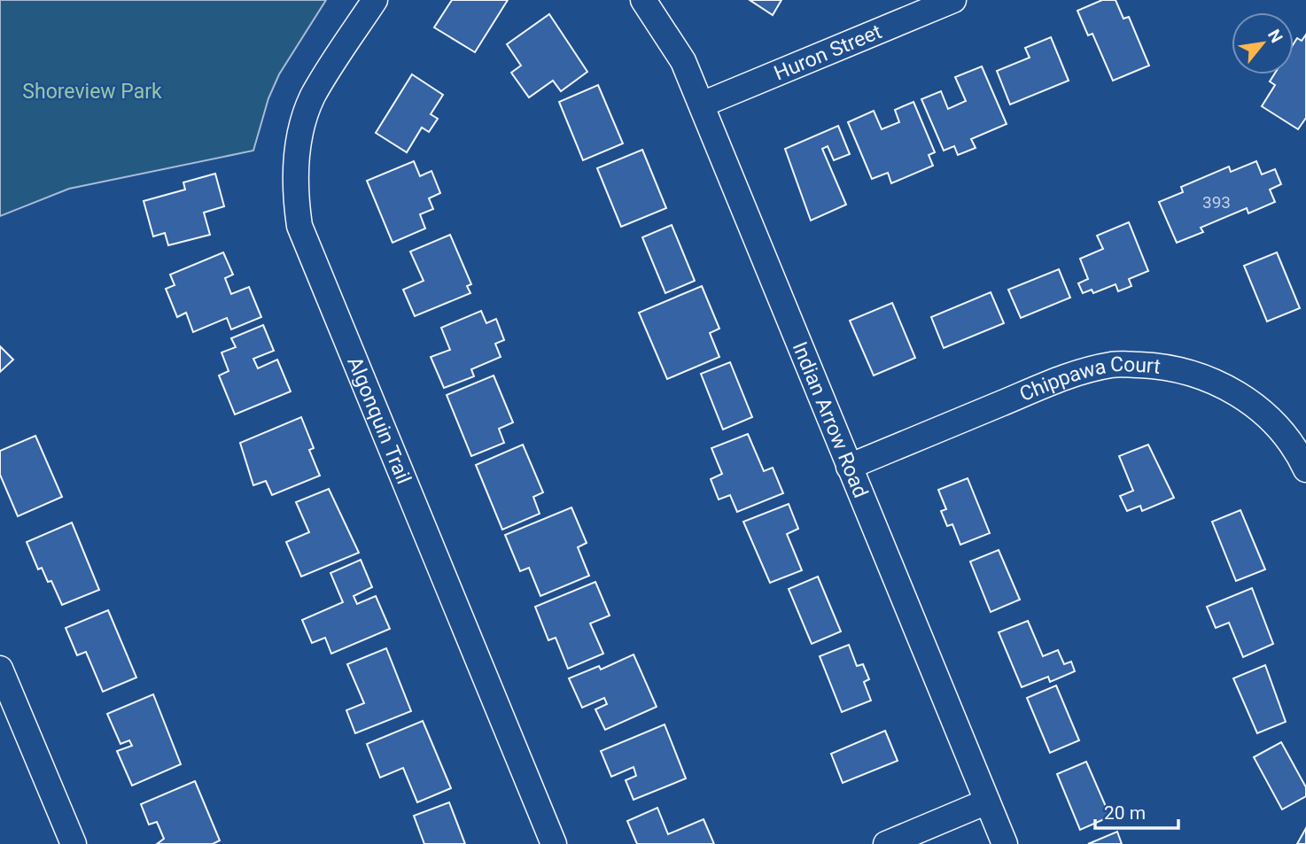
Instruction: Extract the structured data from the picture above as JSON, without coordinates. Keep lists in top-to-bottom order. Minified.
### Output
{"streets":{"street":["Huron Street","Chippawa Court","Indian Arrow Road","Algonquin Trail"]},"crossings":[["Huron Street","Indian Arrow Road"],["Chippawa Court","Indian Arrow Road"]],"parks":["Shoreview Park"],"house_numbers":["393"],"scale_bar":"20 m","north":"top right"}
